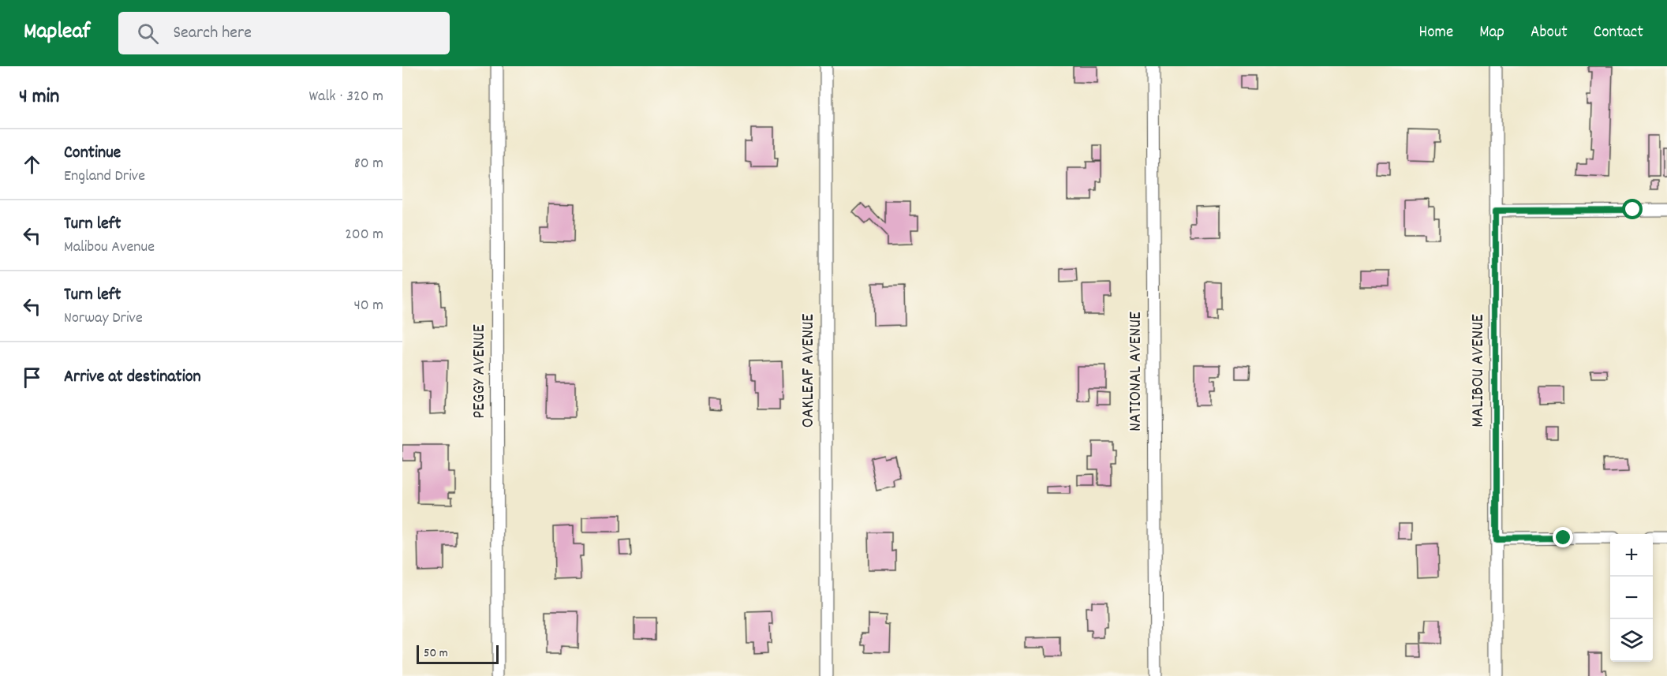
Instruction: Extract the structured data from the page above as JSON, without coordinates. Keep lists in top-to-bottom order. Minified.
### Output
{"streets":{"street":["OAKLEAF AVENUE","MALIBOU AVENUE","PEGGY AVENUE","NATIONAL AVENUE"]},"scale_bar":"50 m","page":{"header":"Mapleaf","search":"Search here","nav":["Home","Map","About","Contact"],"heading":["4 min","Walk · 320 m"],"list":[["Continue","England Drive","80 m"],["Turn left","Malibou Avenue","200 m"],["Turn left","Norway Drive","40 m"],"Arrive at destination"],"map_buttons":["+","−"],"scale":"50 m"}}
